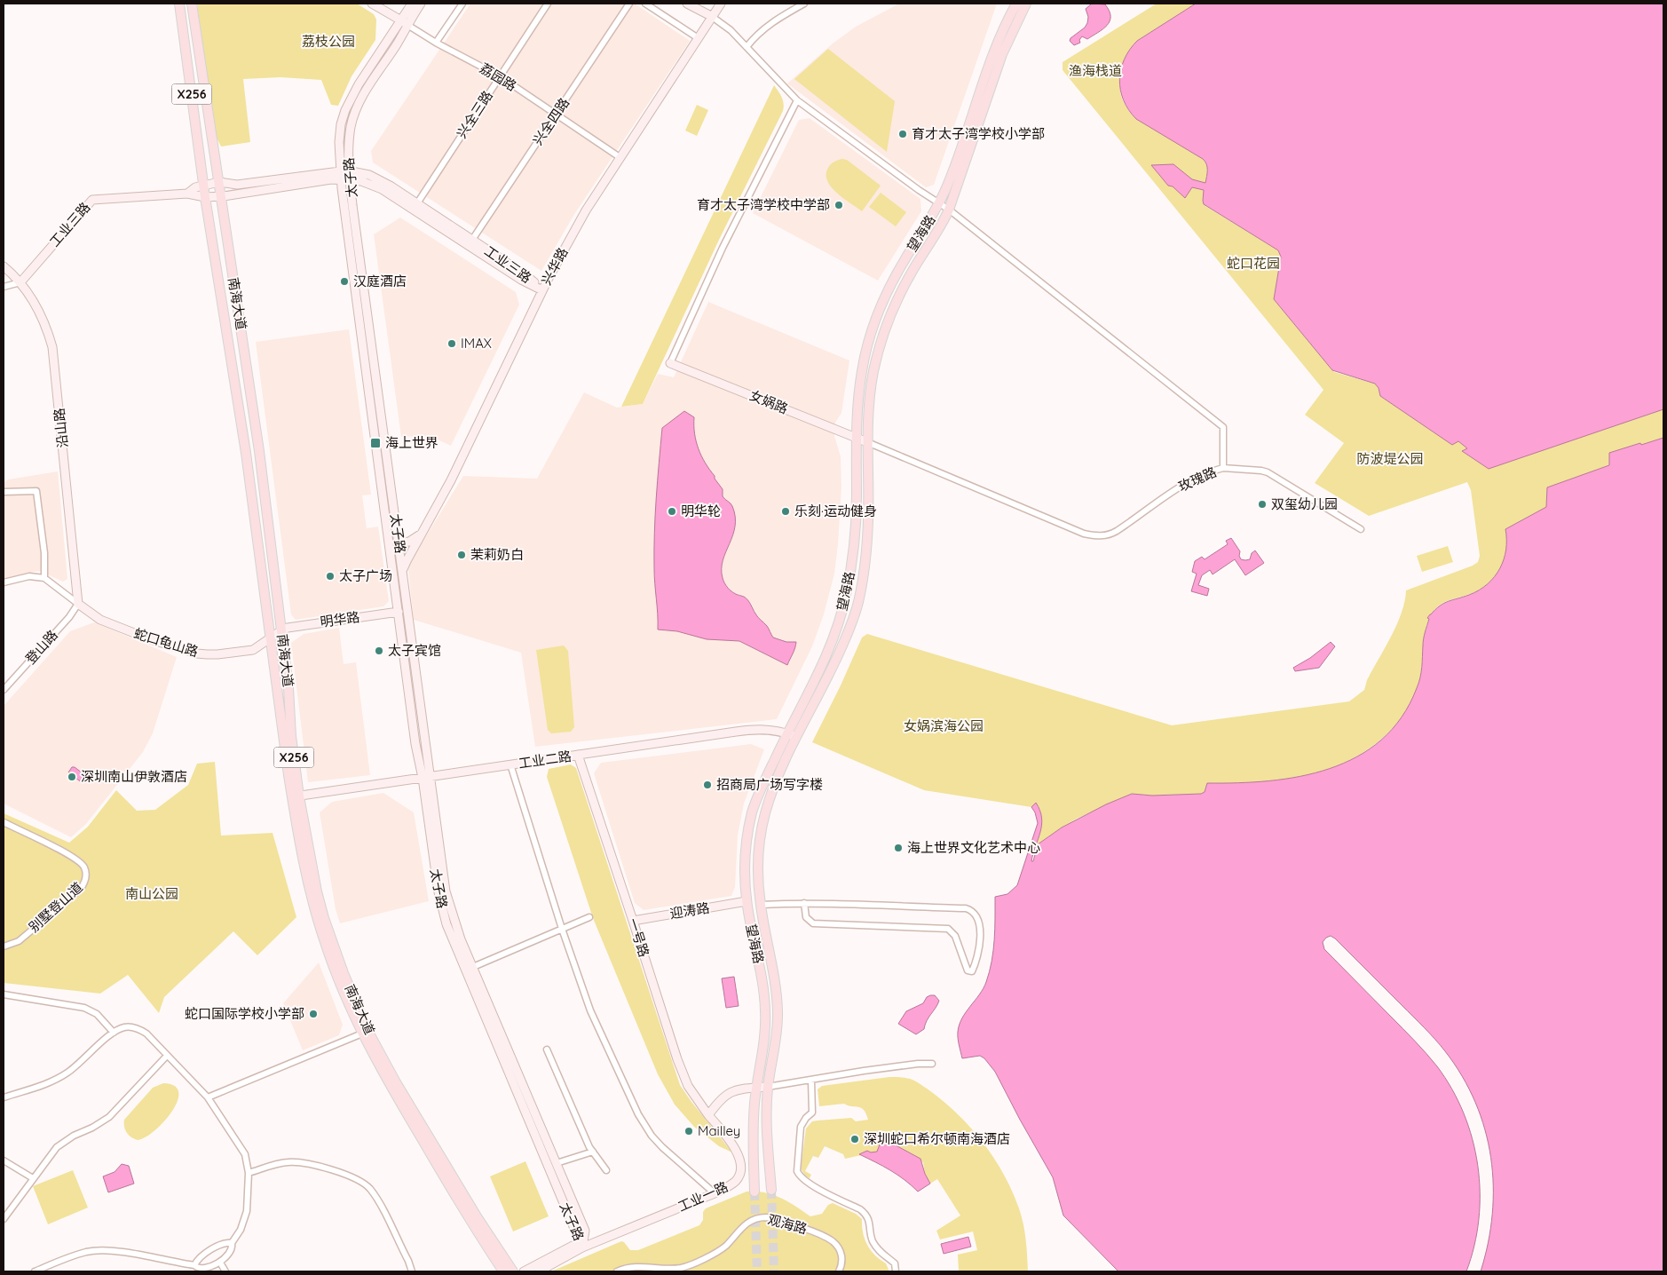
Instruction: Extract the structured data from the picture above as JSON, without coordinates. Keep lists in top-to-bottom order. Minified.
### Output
{"streets":{"main road":["X256","望海路","南海大道"],"street":["荔园路","兴全三路","兴全四路","太子路","工业三路","兴华路","女娲路","沿山路","玫瑰路","明华路","蛇口龟山路","登山路","工业二路","别墅登山道","迎涛路","一号路","工业一路","观海路"]},"crossings":[["荔园路","兴全三路"],["荔园路","兴全四路"],["荔园路","太子路"],["荔园路","兴华路"],["兴全三路","工业三路"],["兴全四路","工业三路"],["太子路","工业三路"],["太子路","兴华路"],["太子路","明华路"],["太子路","工业二路"],["太子路","工业一路"],["工业三路","兴华路"],["工业三路","南海大道"],["工业三路","沿山路"],["望海路","女娲路"],["望海路","玫瑰路"],["望海路","工业二路"],["望海路","迎涛路"],["南海大道","明华路"],["南海大道","蛇口龟山路"],["南海大道","工业二路"],["女娲路","玫瑰路"],["沿山路","蛇口龟山路"],["沿山路","登山路"],["明华路","蛇口龟山路"],["蛇口龟山路","登山路"],["工业二路","一号路"],["迎涛路","一号路"],["一号路","工业一路"]],"parks":["荔枝公园","渔海栈道","蛇口花园","防波堤公园","女娲滨海公园","南山公园"],"places":{"other":["育才太子湾学校小学部","育才太子湾学校中学部","汉庭酒店","IMAX","双玺幼儿园","明华轮","乐刻·运动健身","茉莉奶白","太子广场","太子宾馆","深圳南山伊敦酒店","招商局广场写字楼","海上世界文化艺术中心","蛇口国际学校小学部","Mailley","深圳蛇口希尔顿南海酒店"],"transit":["海上世界"]}}
